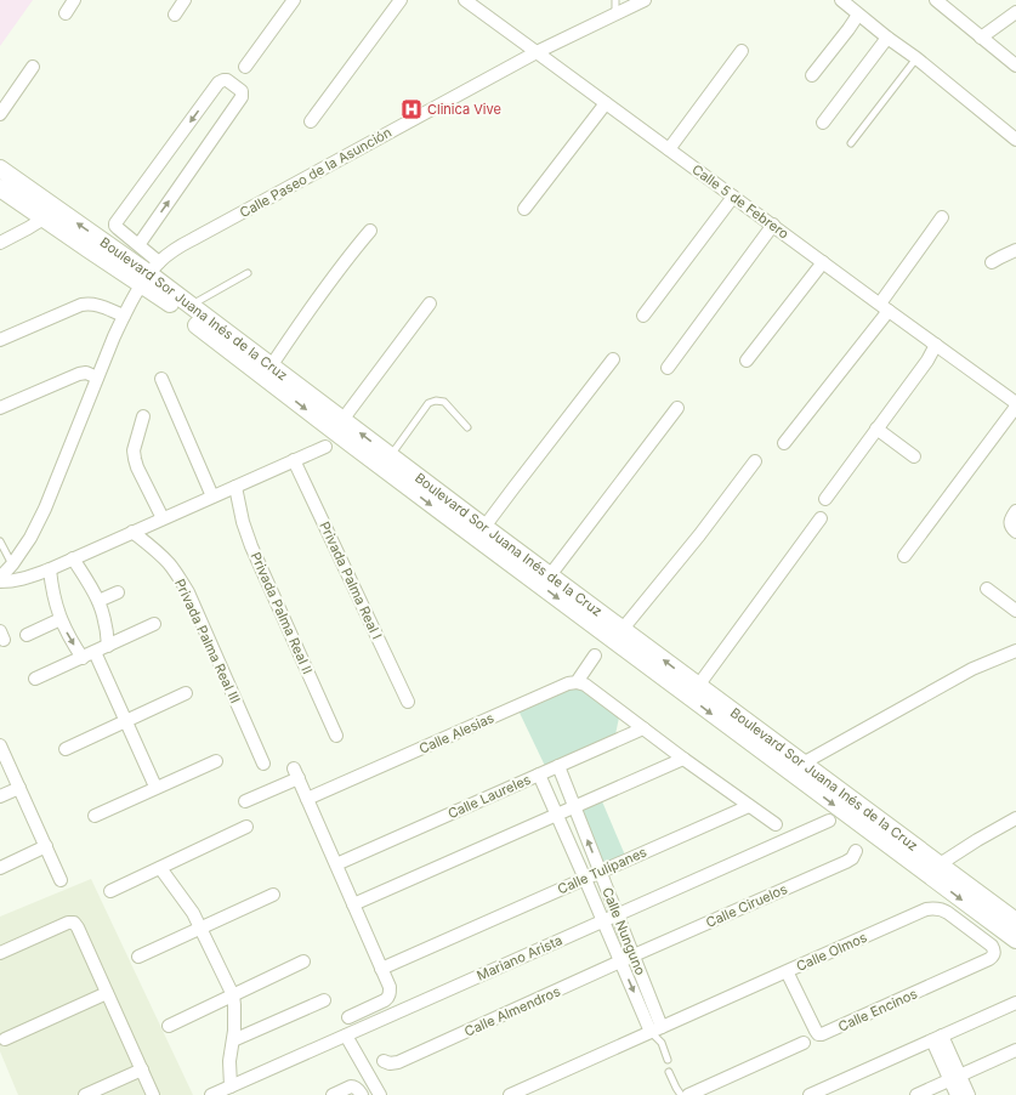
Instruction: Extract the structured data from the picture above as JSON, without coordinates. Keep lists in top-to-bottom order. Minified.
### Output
{"streets":{"main road":["Boulevard Sor Juana Inés de la Cruz"],"street":["Calle Paseo de la Asunción","Calle 5 de Febrero","Privada Palma Real I","Privada Palma Real II","Privada Palma Real III","Calle Alesias","Calle Laureles","Calle Tulipanes","Calle Ciruelos","Calle Nunguno","Calle Olmos","Mariano Arista","Calle Encinos","Calle Almendros"]},"crossings":[["Calle Paseo de la Asunción","Calle 5 de Febrero"],["Calle Paseo de la Asunción","Boulevard Sor Juana Inés de la Cruz"],["Calle Laureles","Calle Nunguno"],["Calle Tulipanes","Calle Nunguno"],["Calle Ciruelos","Calle Nunguno"],["Calle Ciruelos","Calle Almendros"],["Calle Nunguno","Calle Olmos"],["Calle Nunguno","Mariano Arista"],["Calle Nunguno","Calle Almendros"],["Calle Olmos","Calle Encinos"]],"places":{"hospital":["Clinica Vive"]}}
